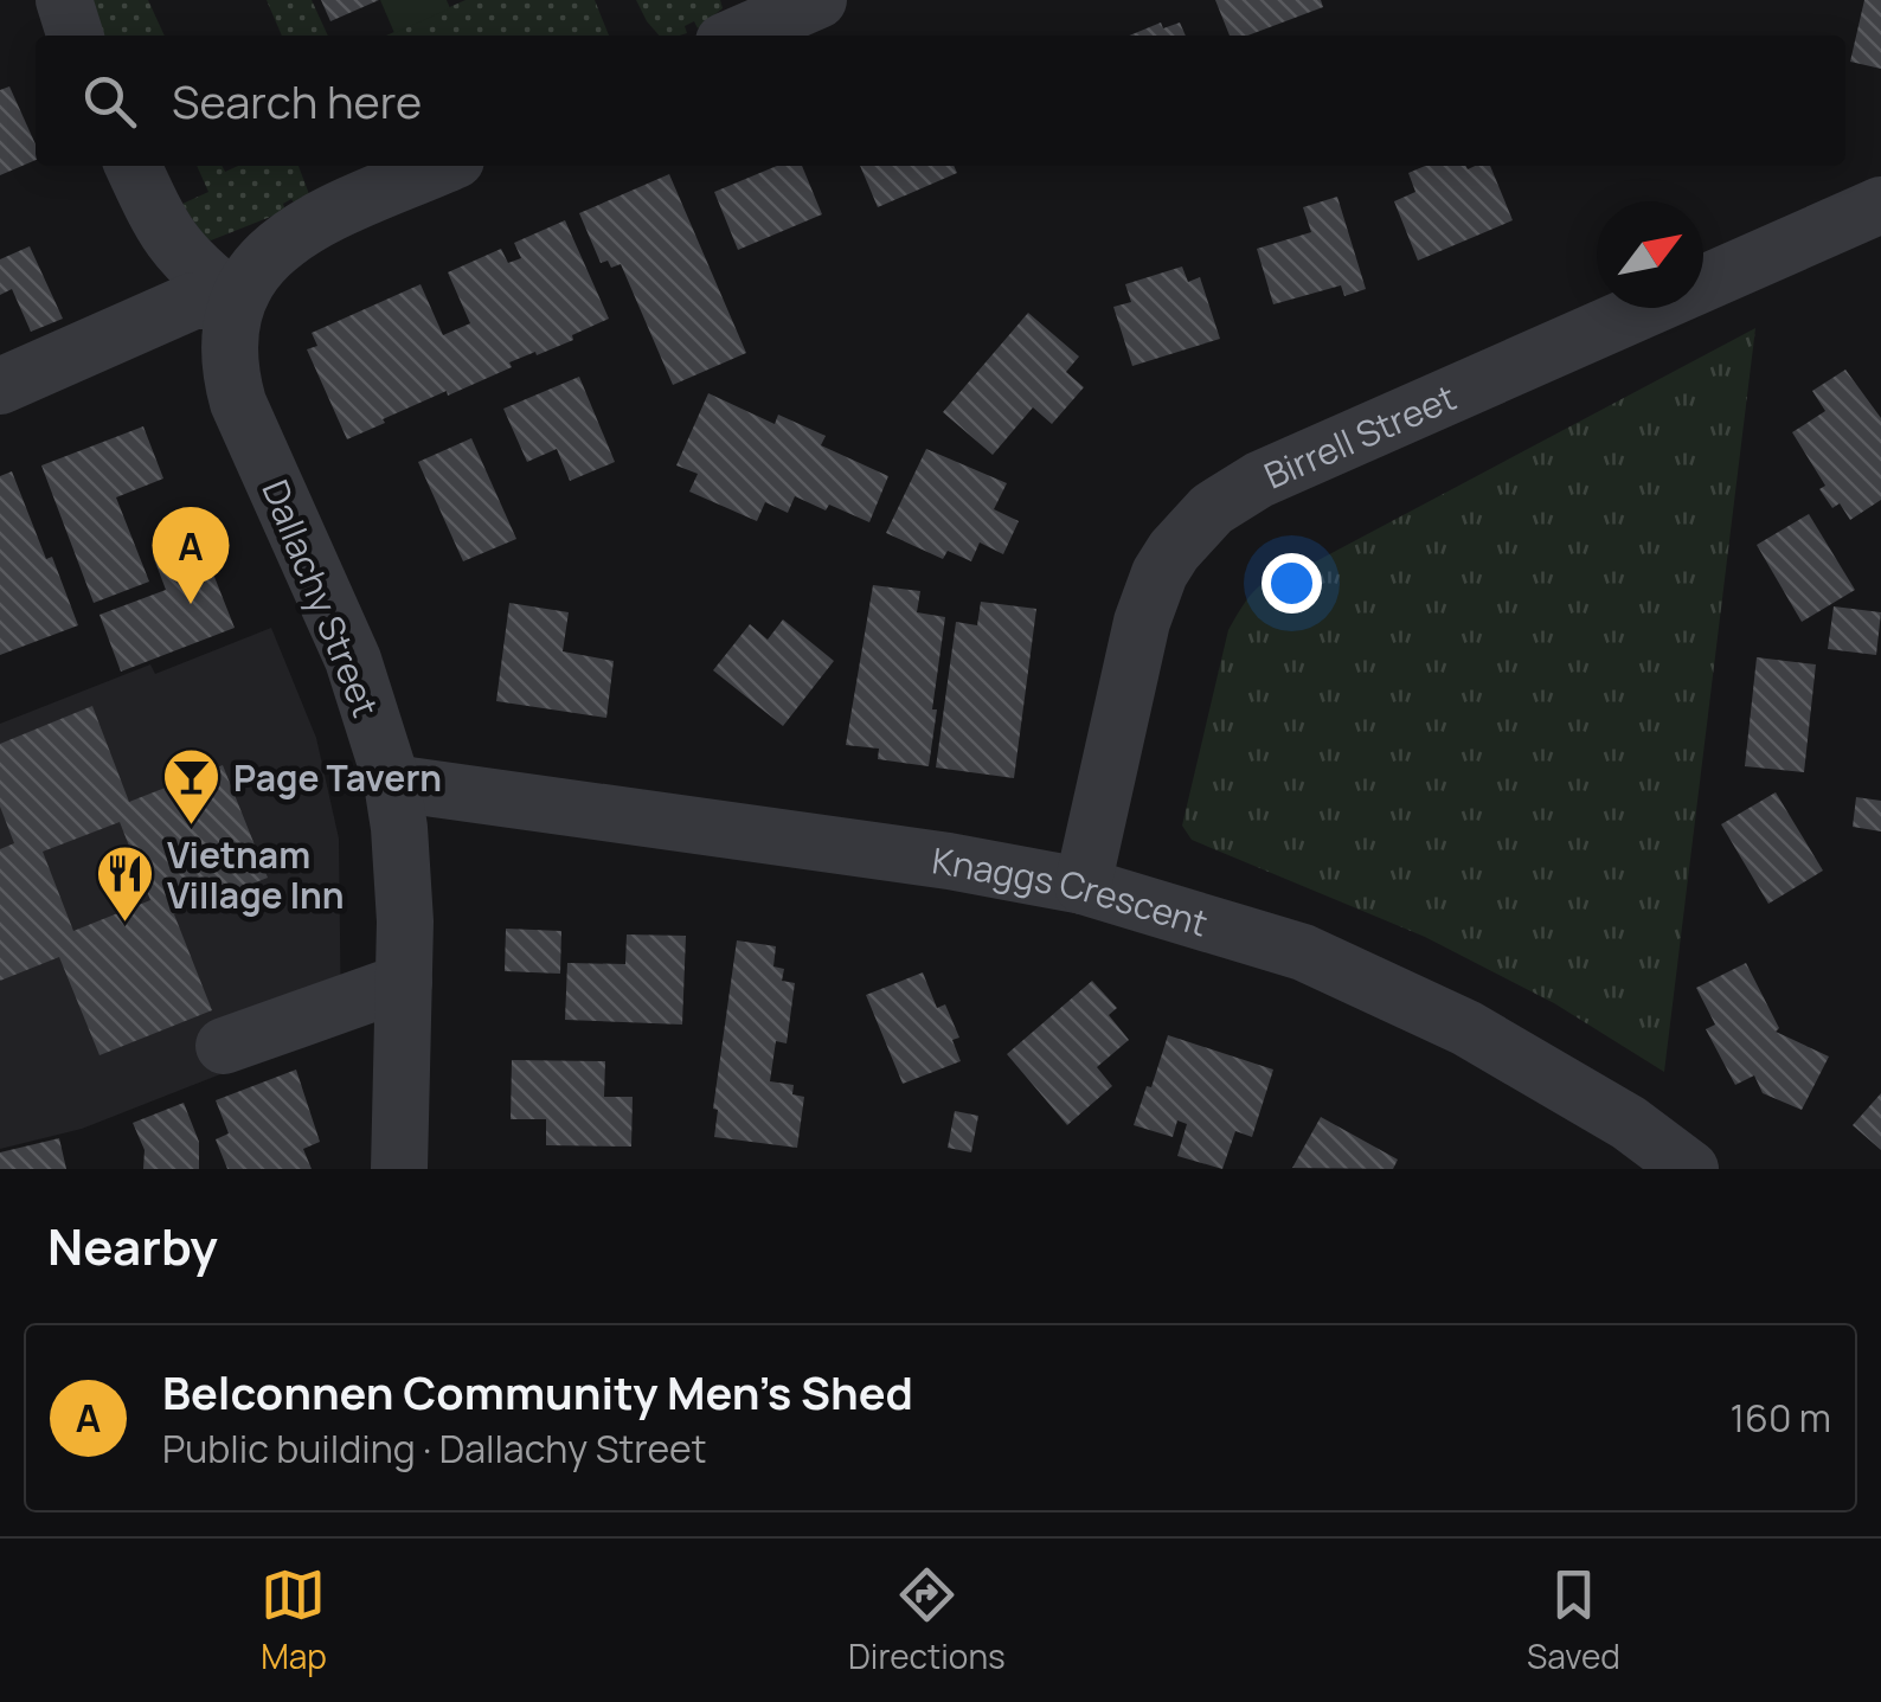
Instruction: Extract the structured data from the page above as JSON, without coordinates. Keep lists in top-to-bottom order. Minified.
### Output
{"streets":{"street":["Birrell Street","Dallachy Street","Knaggs Crescent"]},"crossings":[["Birrell Street","Knaggs Crescent"],["Dallachy Street","Knaggs Crescent"]],"places":{"bar":["Page Tavern"],"restaurant":["Vietnam Village Inn"]},"north":"top right","page":{"search":"Search here","pins":"A","heading":"Nearby","list":[{"mark":"A","name":"Belconnen Community Men's Shed","note":"Public building · Dallachy Street","value":"160 m"}],"nav":["Map","Directions","Saved"]}}
